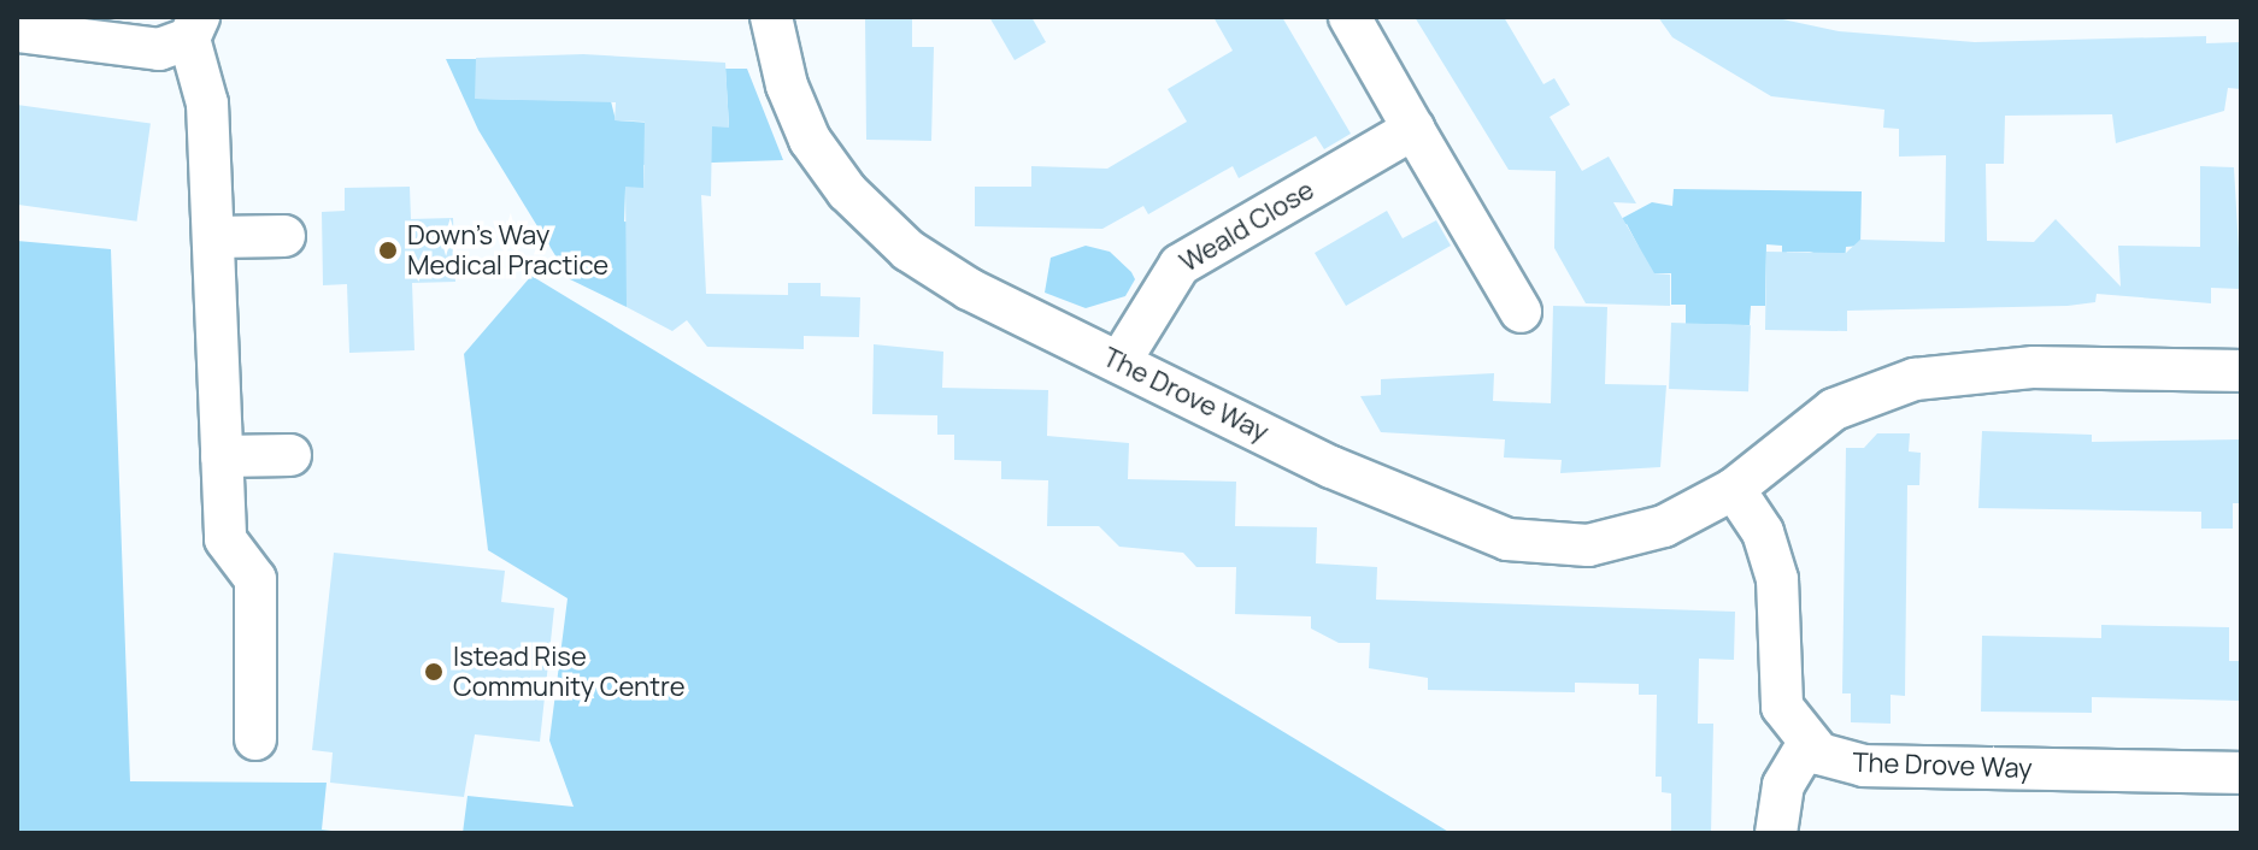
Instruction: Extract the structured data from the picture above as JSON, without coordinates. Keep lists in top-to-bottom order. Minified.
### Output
{"streets":{"street":["Weald Close","The Drove Way"]},"crossings":[["Weald Close","The Drove Way"]],"places":["Down's Way Medical Practice","Istead Rise Community Centre"]}
